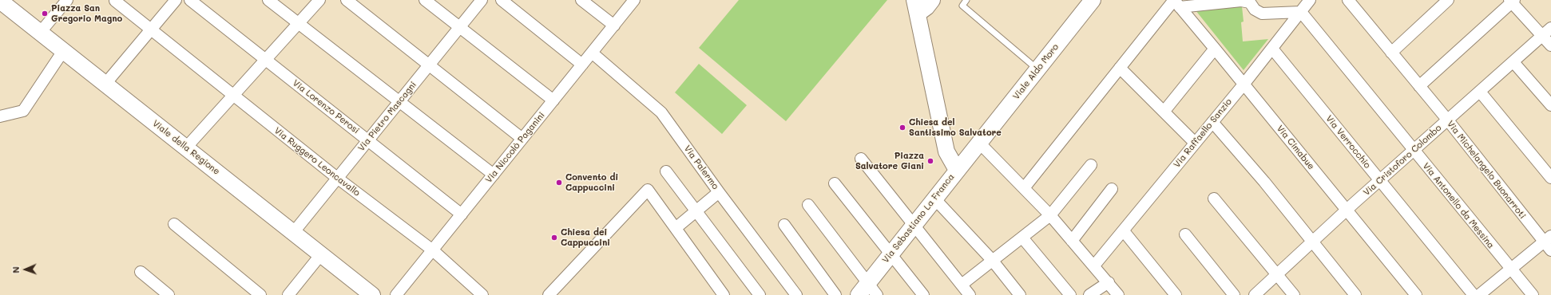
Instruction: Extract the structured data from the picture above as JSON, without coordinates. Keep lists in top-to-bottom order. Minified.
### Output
{"streets":{"main road":["Viale Aldo Moro","Viale della Regione","Via Sebastiano La Franca"],"street":["Via Lorenzo Perosi","Via Pietro Mascagni","Via Raffaello Sanzio","Via Verrocchio","Via Niccolò Paganini","Via Cimabue","Via Cristoforo Colombo","Via Ruggero Leoncavallo","Via Palermo","Via Michelangelo Buonarroti","Via Antonello da Messina"]},"crossings":[["Viale Aldo Moro","Via Sebastiano La Franca"],["Via Lorenzo Perosi","Via Pietro Mascagni"],["Via Lorenzo Perosi","Via Niccolò Paganini"],["Via Pietro Mascagni","Viale della Regione"],["Via Pietro Mascagni","Via Ruggero Leoncavallo"],["Via Raffaello Sanzio","Via Verrocchio"],["Via Raffaello Sanzio","Via Cimabue"],["Via Raffaello Sanzio","Via Antonello da Messina"],["Via Verrocchio","Via Cristoforo Colombo"],["Via Niccolò Paganini","Via Ruggero Leoncavallo"],["Via Niccolò Paganini","Via Palermo"],["Via Cimabue","Via Cristoforo Colombo"],["Via Cristoforo Colombo","Via Michelangelo Buonarroti"],["Via Cristoforo Colombo","Via Antonello da Messina"]],"places":["Piazza San Gregorio Magno","Chiesa del Santissimo Salvatore","Piazza Salvatore Giani","Convento di Cappuccini","Chiesa dei Cappuccini"],"north":"left"}
